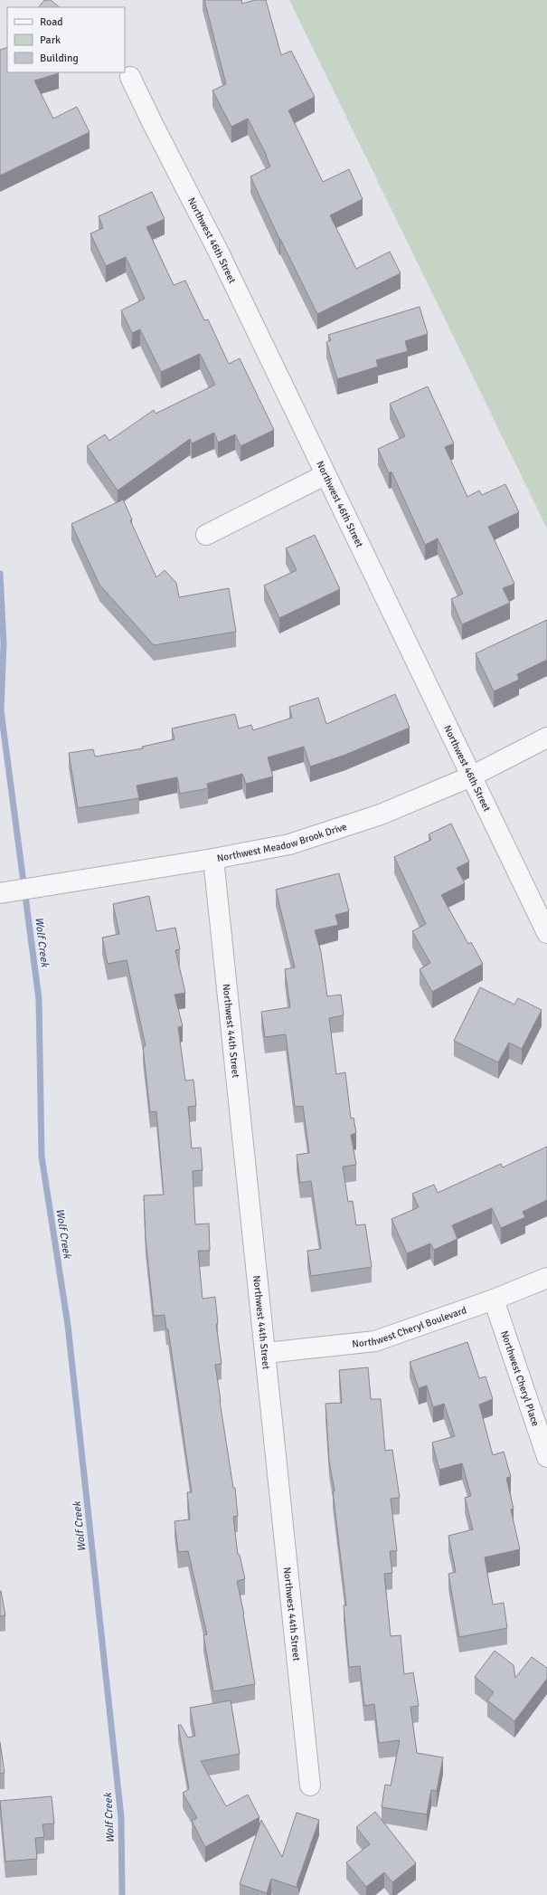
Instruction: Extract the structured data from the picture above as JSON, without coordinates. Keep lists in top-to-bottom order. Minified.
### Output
{"streets":{"street":["Northwest 46th Street","Northwest Meadow Brook Drive","Northwest 44th Street","Northwest Cheryl Boulevard","Northwest Cheryl Place"]},"crossings":[["Northwest 46th Street","Northwest Meadow Brook Drive"],["Northwest Meadow Brook Drive","Northwest 44th Street"],["Northwest 44th Street","Northwest Cheryl Boulevard"],["Northwest Cheryl Boulevard","Northwest Cheryl Place"]],"water":["Wolf Creek"],"legend":["Road","Park","Building"]}
